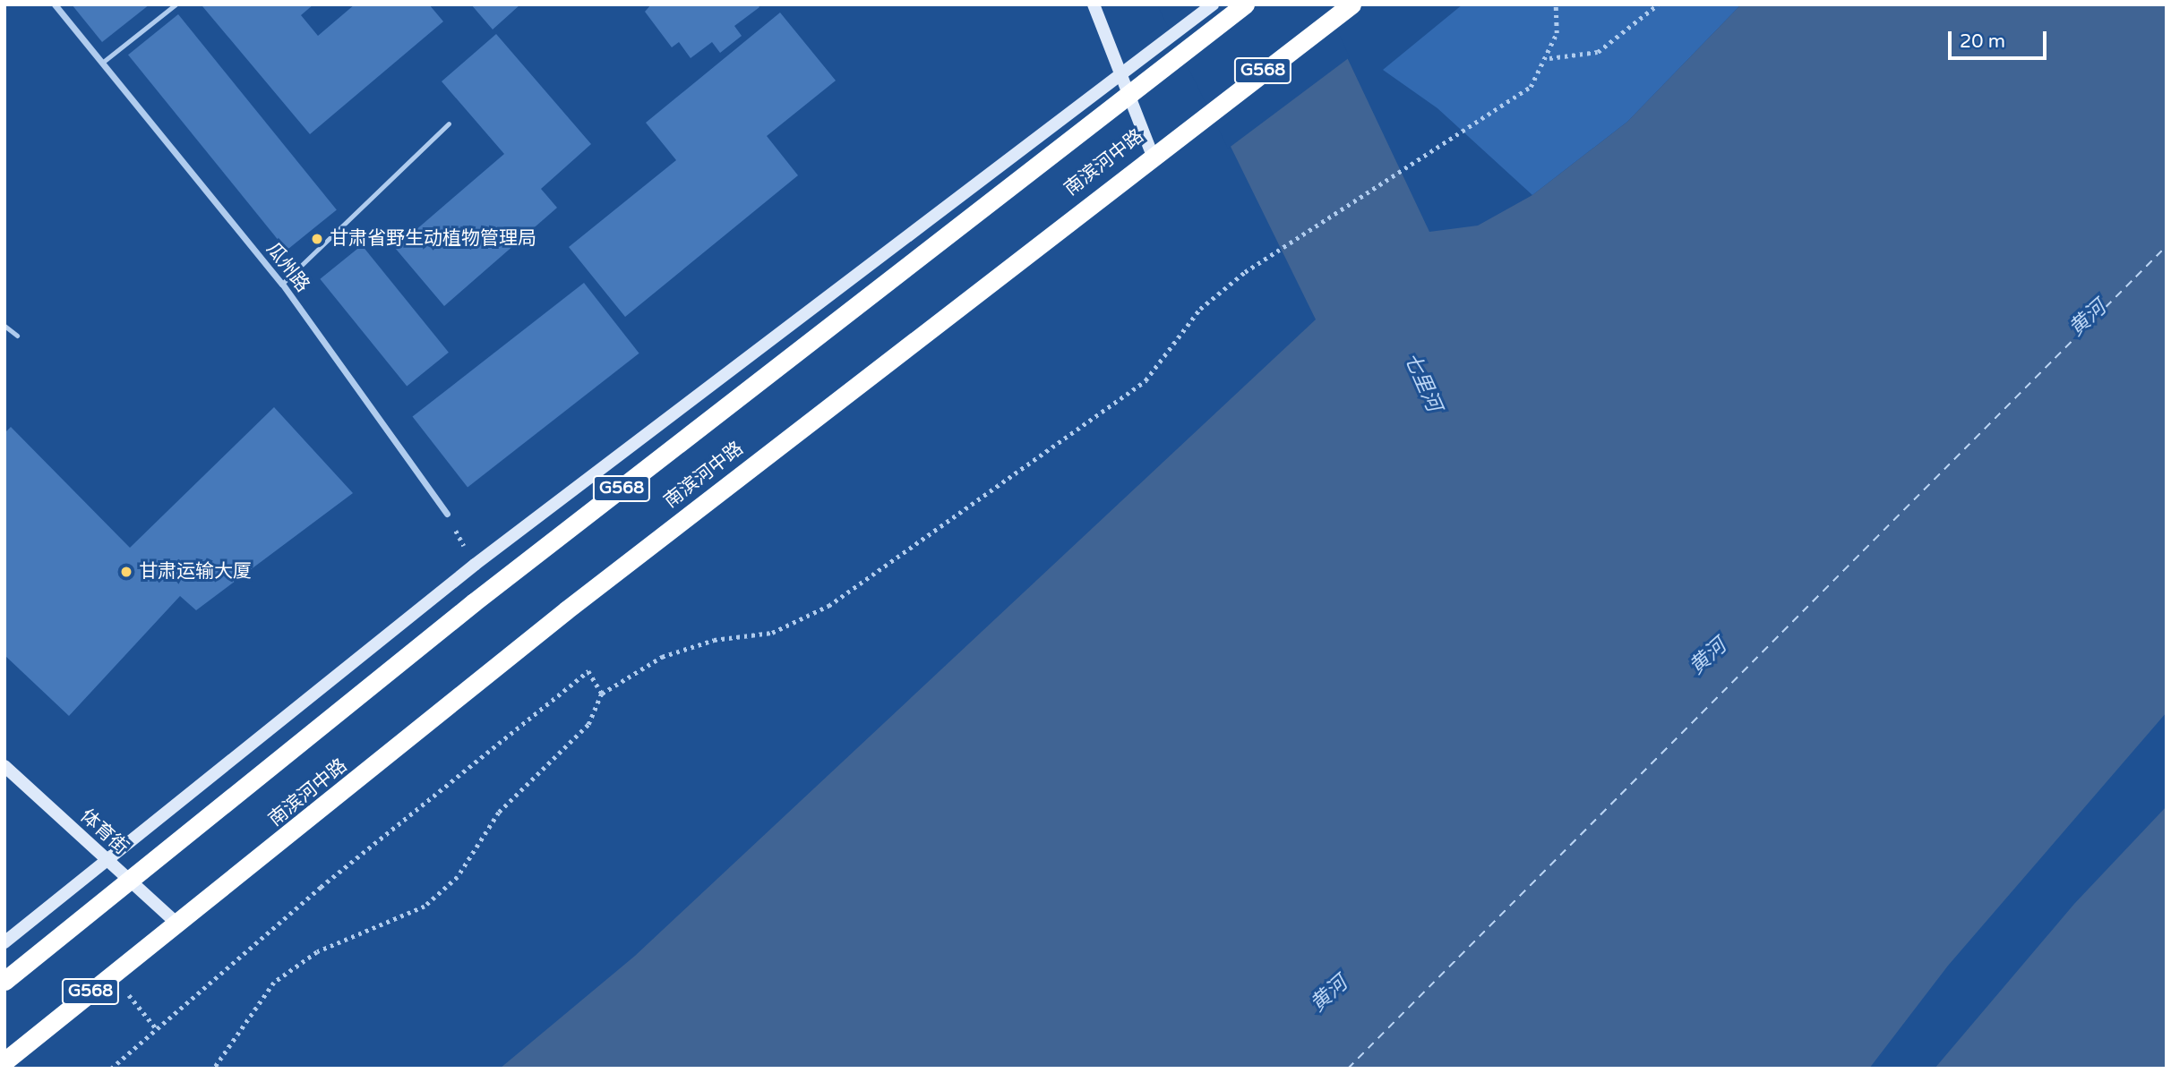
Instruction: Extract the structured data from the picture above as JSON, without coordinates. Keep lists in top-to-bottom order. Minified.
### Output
{"streets":{"highway":["G568","南滨河中路"],"street":["瓜州路","体育街"]},"crossings":[["南滨河中路","体育街"]],"water":["黄河","七里河"],"places":["甘肃省野生动植物管理局","甘肃运输大厦"],"scale_bar":"20 m"}
